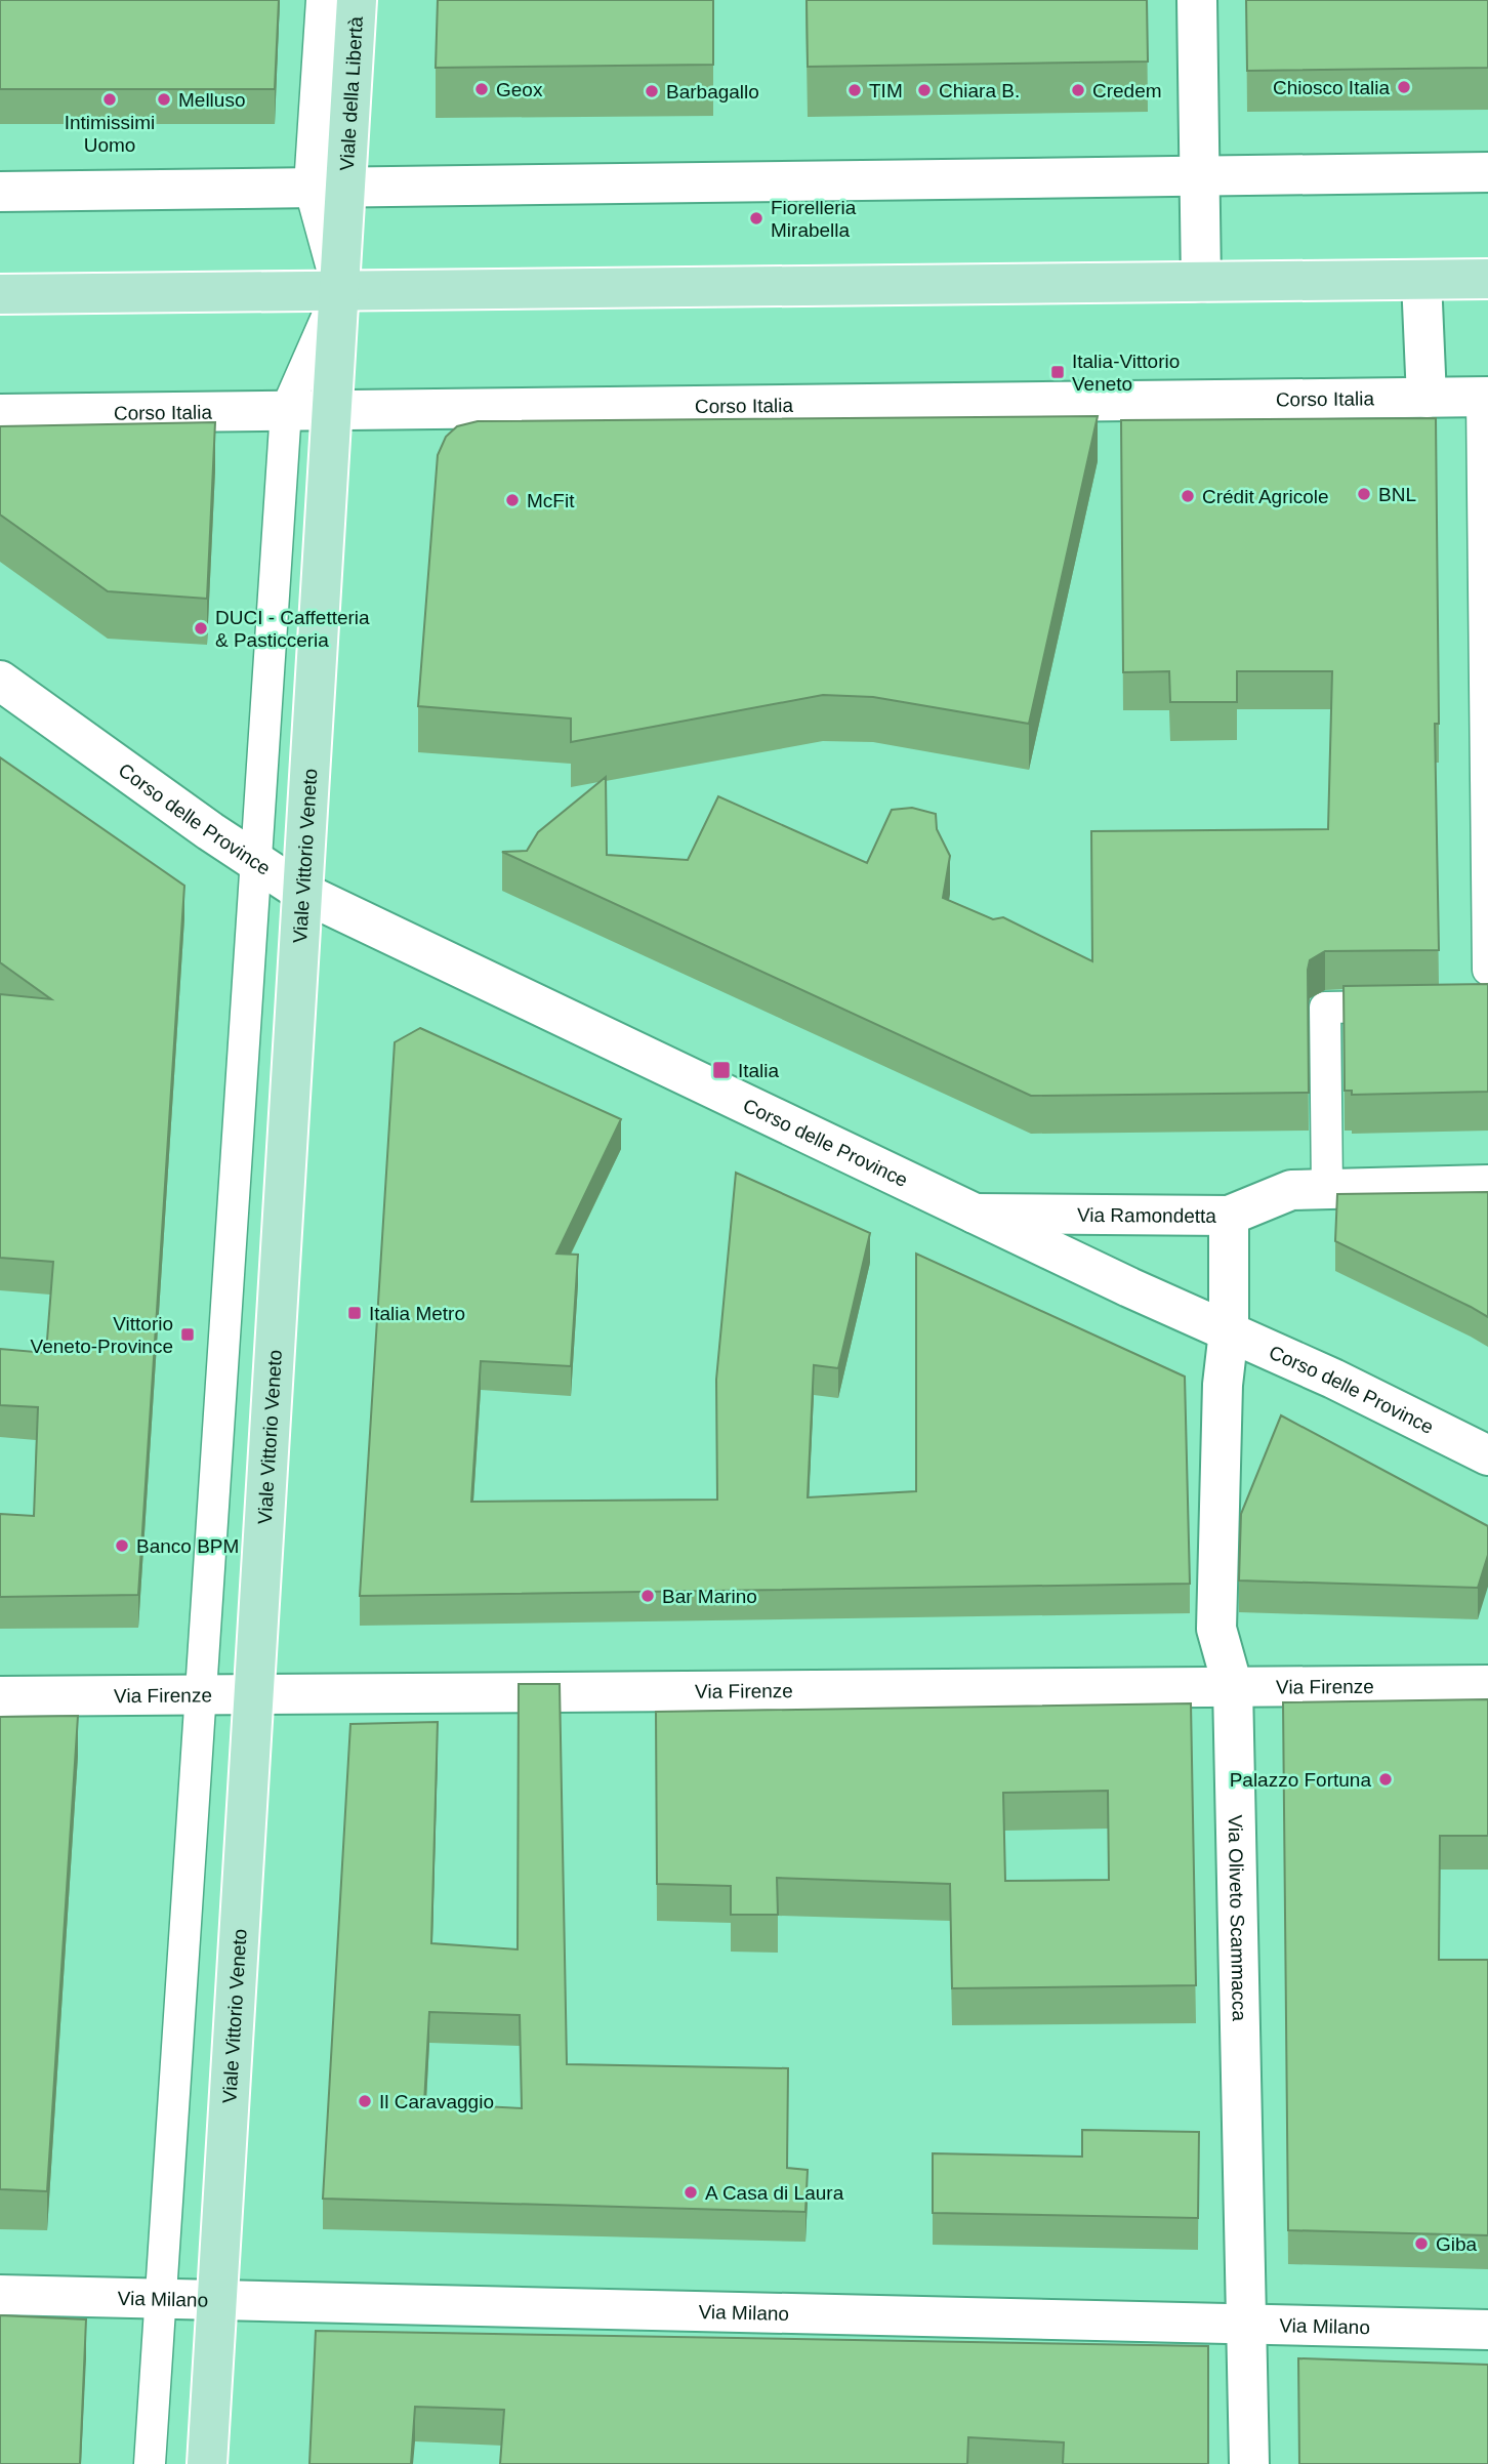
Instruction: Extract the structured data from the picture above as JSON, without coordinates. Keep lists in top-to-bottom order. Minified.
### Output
{"streets":{"main road":["Viale della Libertà","Viale Vittorio Veneto"],"street":["Corso Italia","Corso delle Province","Via Ramondetta","Via Firenze","Via Oliveto Scammacca","Via Milano"]},"crossings":[["Viale della Libertà","Viale Vittorio Veneto"],["Corso Italia","Viale Vittorio Veneto"],["Corso delle Province","Viale Vittorio Veneto"],["Corso delle Province","Via Ramondetta"],["Corso delle Province","Via Oliveto Scammacca"],["Viale Vittorio Veneto","Via Firenze"],["Viale Vittorio Veneto","Via Milano"],["Via Ramondetta","Via Oliveto Scammacca"],["Via Firenze","Via Oliveto Scammacca"],["Via Oliveto Scammacca","Via Milano"]],"places":{"other":["Chiosco Italia","Geox","TIM","Chiara B.","Credem","Barbagallo","Intimissimi Uomo","Melluso","Fiorelleria Mirabella","BNL","Crédit Agricole","McFit","DUCI - Caffetteria & Pasticceria","Banco BPM","Bar Marino","Palazzo Fortuna","Il Caravaggio","A Casa di Laura","Giba"],"transit":["Italia-Vittorio Veneto","Italia","Italia Metro","Vittorio Veneto-Province"]}}
